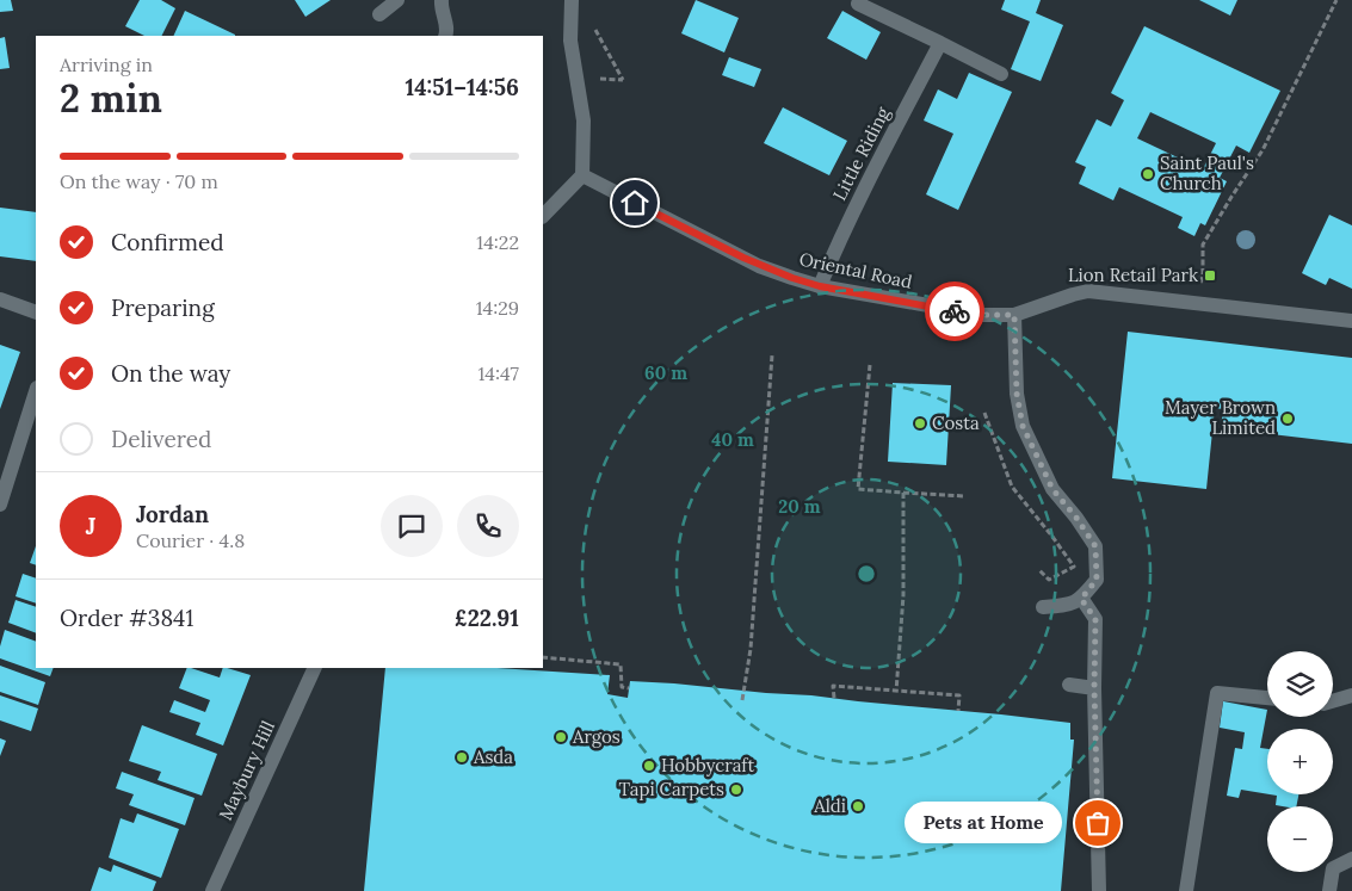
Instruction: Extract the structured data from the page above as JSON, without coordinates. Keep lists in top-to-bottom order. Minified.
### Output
{"streets":{"street":["Little Riding","Oriental Road","Maybury Hill"]},"crossings":[["Little Riding","Oriental Road"]],"places":{"other":["Saint Paul's Church","Mayer Brown Limited","Costa","Argos","Asda","Hobbycraft","Tapi Carpets","Aldi","Pets at Home"],"transit":["Lion Retail Park"]},"page":{"heading":["2 min","Arriving in","14:51–14:56"],"panel":["Jordan","Courier · 4.8","Order #3841","£22.91"],"bar":"On the way · 70 m","list":[["Confirmed","14:22"],["Preparing","14:29"],["On the way","14:47"],"Delivered"],"round":"J","map_buttons":["+","−"],"bubble":"Pets at Home"},"rings":["60 m","40 m","20 m"]}
